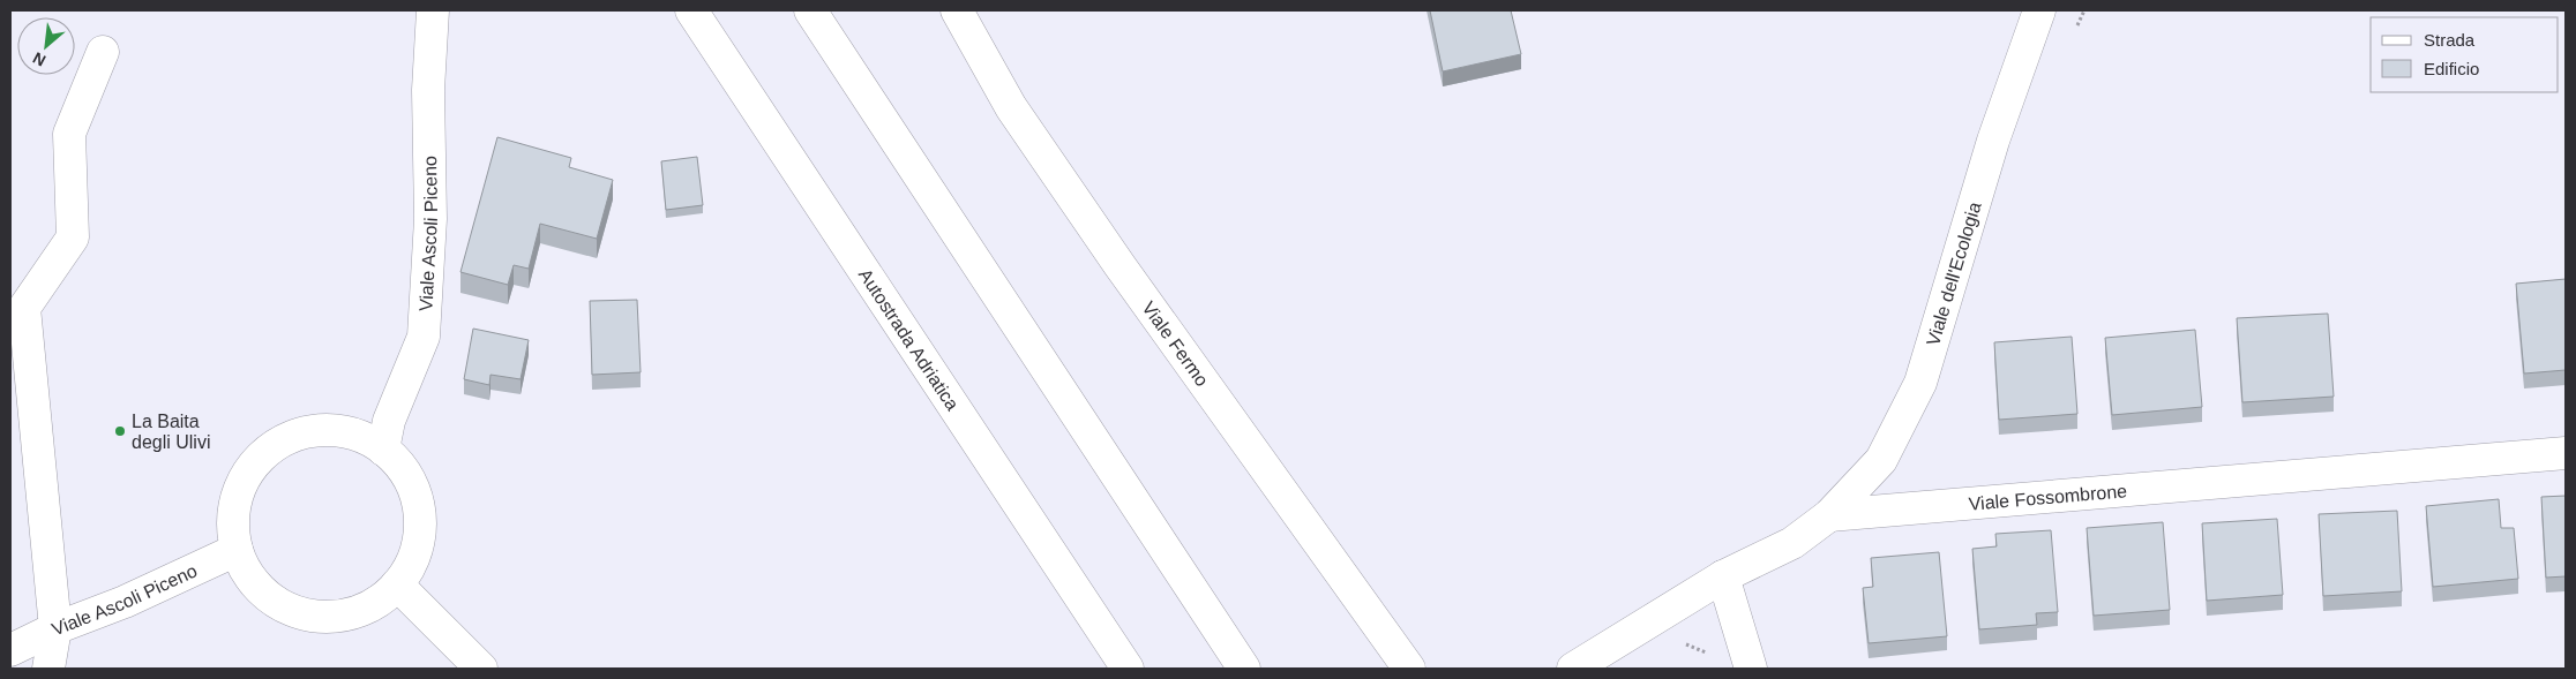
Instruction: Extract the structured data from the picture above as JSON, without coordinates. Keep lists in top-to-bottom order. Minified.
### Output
{"streets":{"main road":["Viale Ascoli Piceno","Viale dell'Ecologia","Autostrada Adriatica","Viale Fermo","Viale Fossombrone"]},"crossings":[["Viale dell'Ecologia","Viale Fossombrone"]],"places":["La Baita degli Ulivi"],"legend":["Strada","Edificio"],"north":"bottom left"}
